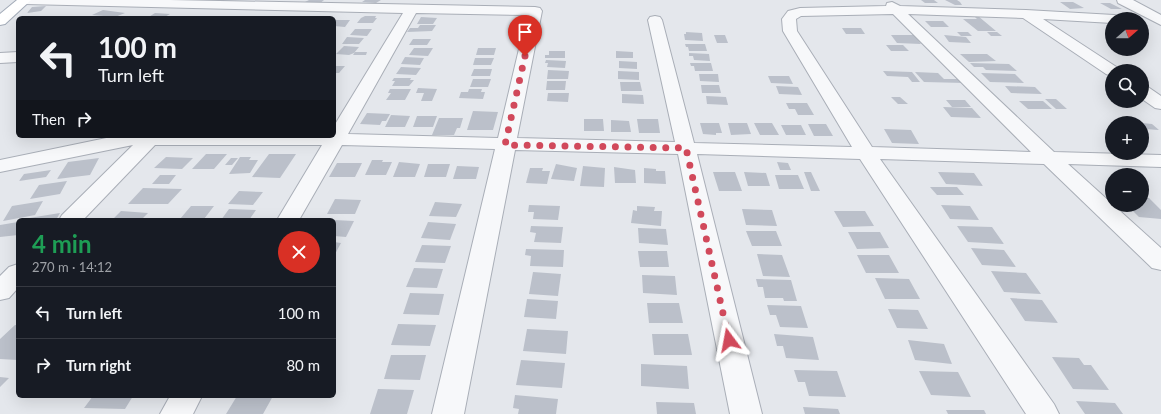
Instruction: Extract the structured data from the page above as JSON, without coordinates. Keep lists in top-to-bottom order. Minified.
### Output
{"north":"right","page":{"map_buttons":["+","−"],"turn":["100 m","Turn left"],"then":"Then","heading":["4 min","270 m · 14:12"],"list":[{"name":"Turn left","value":"100 m"},{"name":"Turn right","value":"80 m"}]}}
